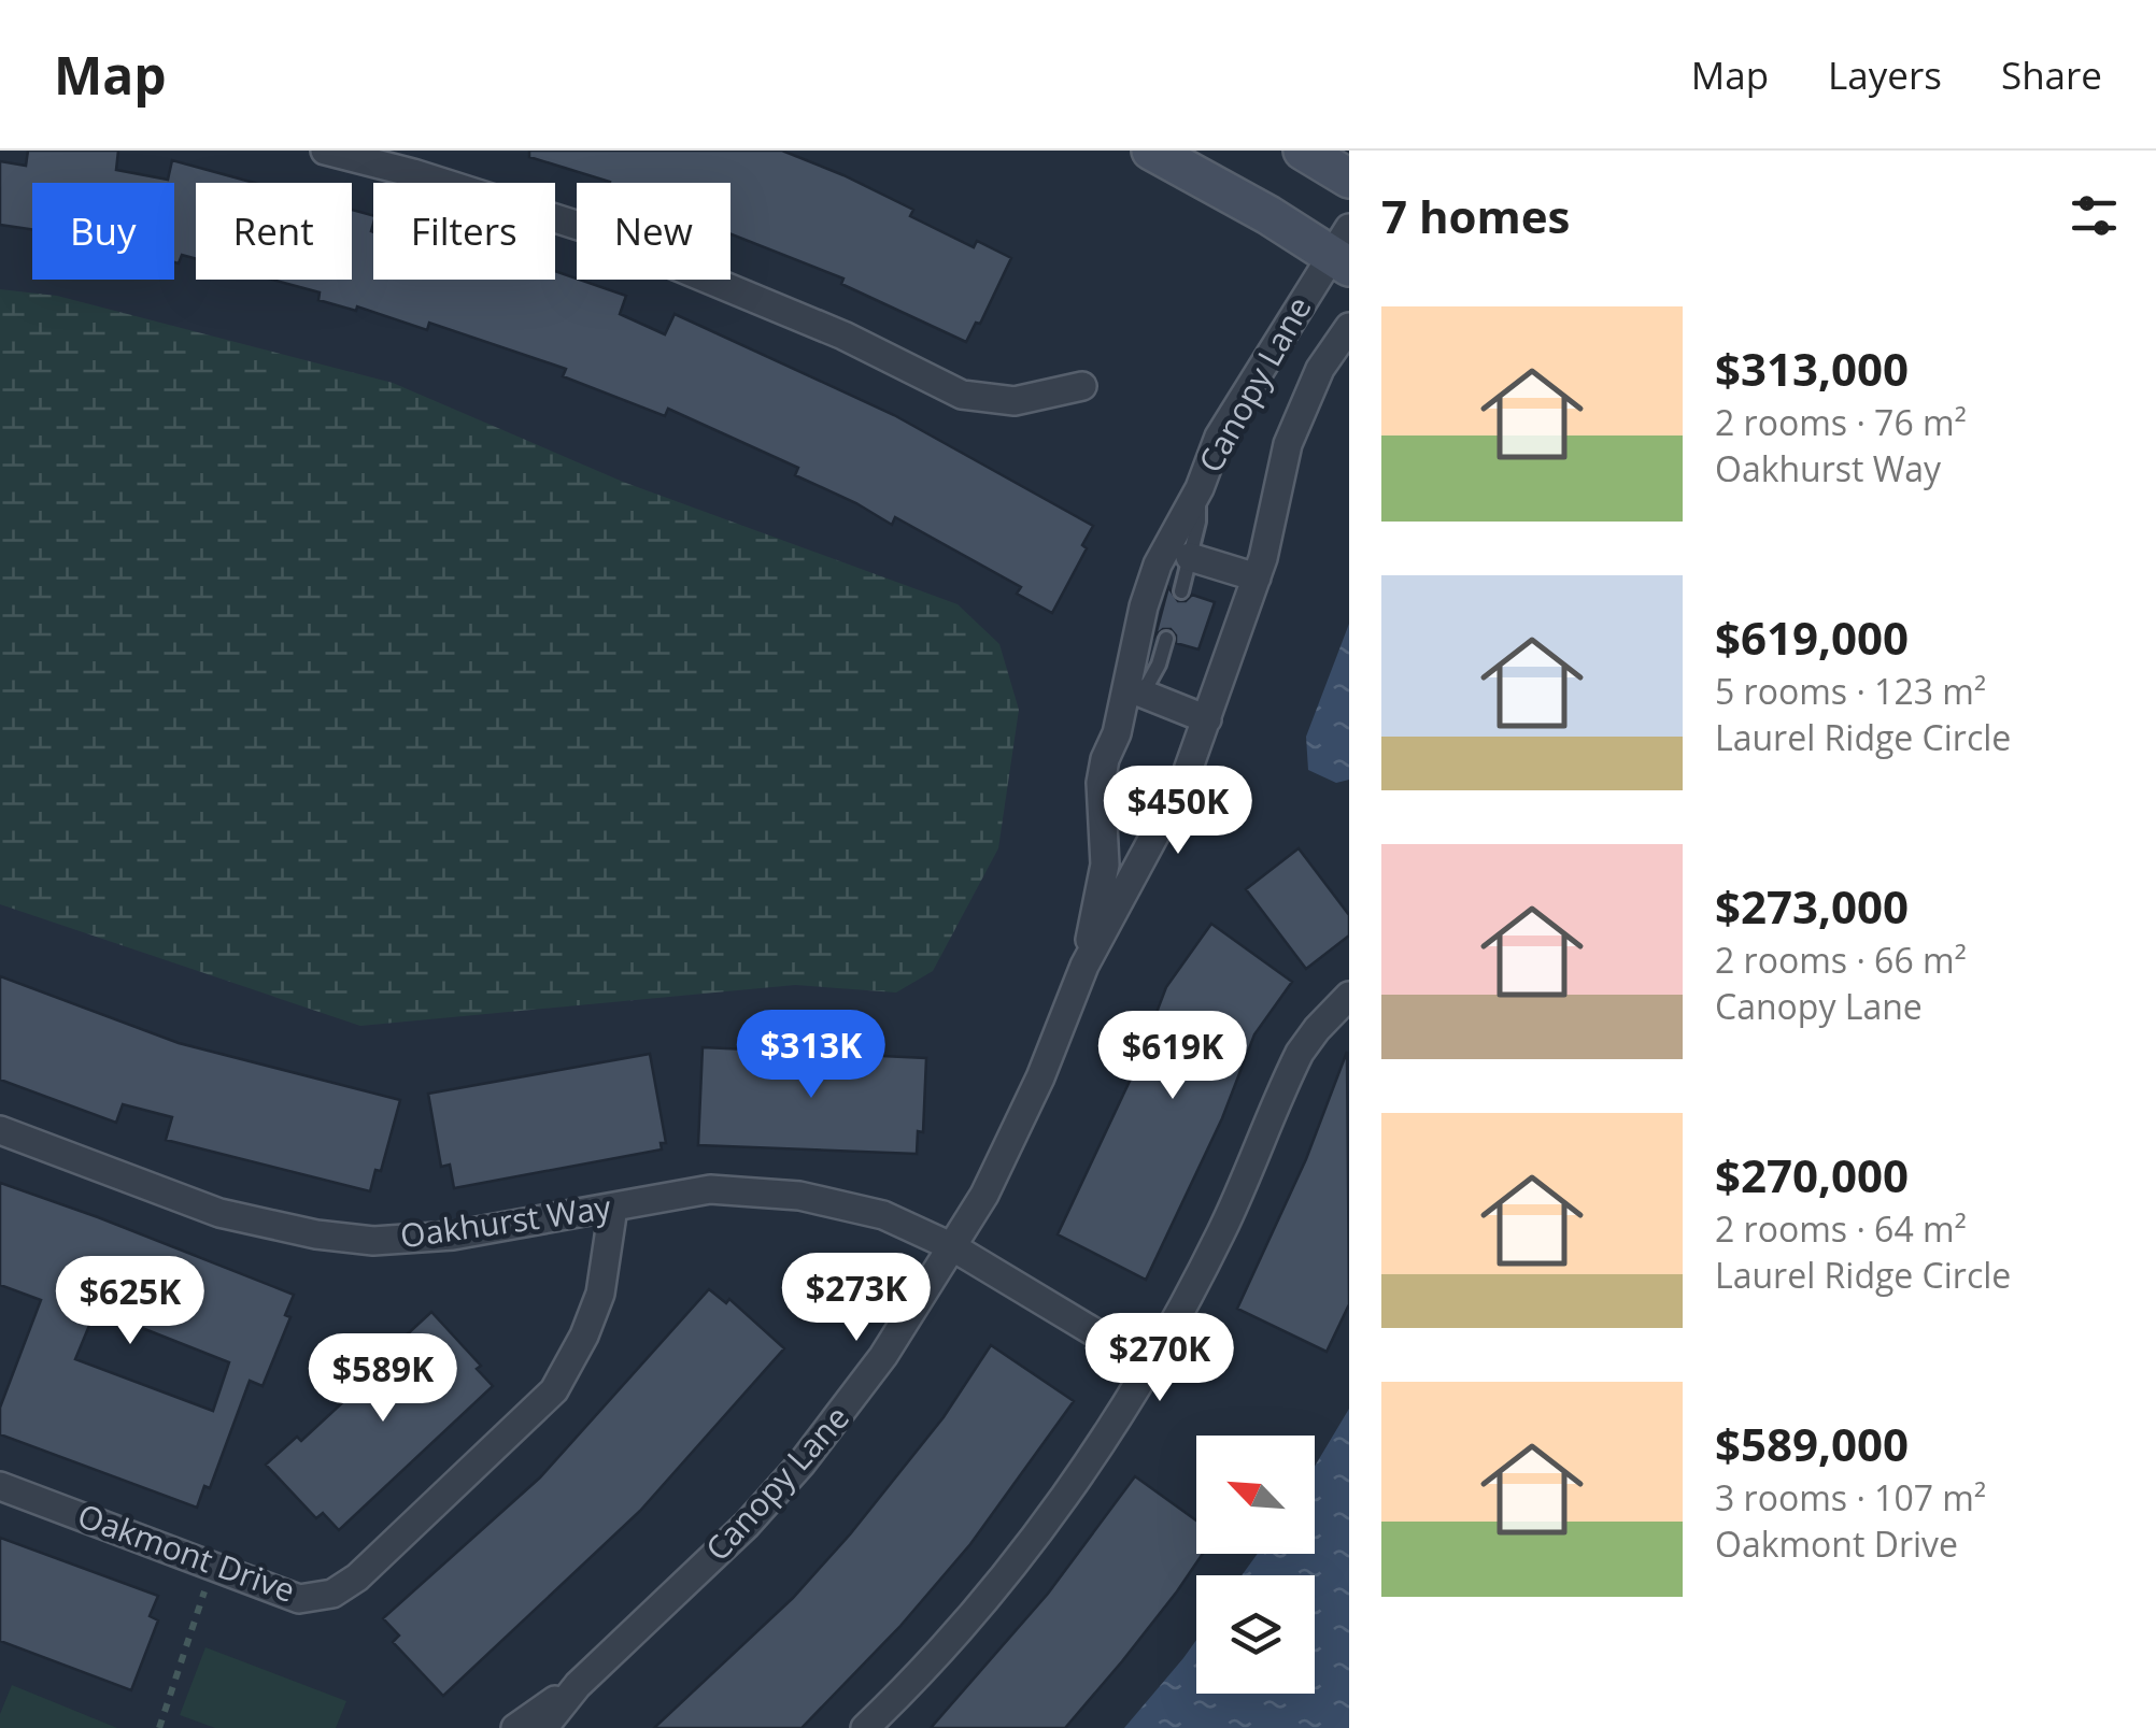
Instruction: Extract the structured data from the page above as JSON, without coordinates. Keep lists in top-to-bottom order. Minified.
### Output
{"streets":{"street":["Canopy Lane","Oakhurst Way","Oakmont Drive"]},"crossings":[["Canopy Lane","Oakhurst Way"],["Oakhurst Way","Oakmont Drive"]],"north":"top left","page":{"header":"Map","nav":["Map","Layers","Share"],"heading":"7 homes","chip":["Buy","Rent","Filters","New"],"list":[{"name":"$313,000","note":"2 rooms · 76 m² · Oakhurst Way"},{"name":"$619,000","note":"5 rooms · 123 m² · Laurel Ridge Circle"},{"name":"$273,000","note":"2 rooms · 66 m² · Canopy Lane"},{"name":"$270,000","note":"2 rooms · 64 m² · Laurel Ridge Circle"},{"name":"$589,000","note":"3 rooms · 107 m² · Oakmont Drive"}],"price":["$450K","$313K","$619K","$273K","$625K","$270K","$589K"]}}
